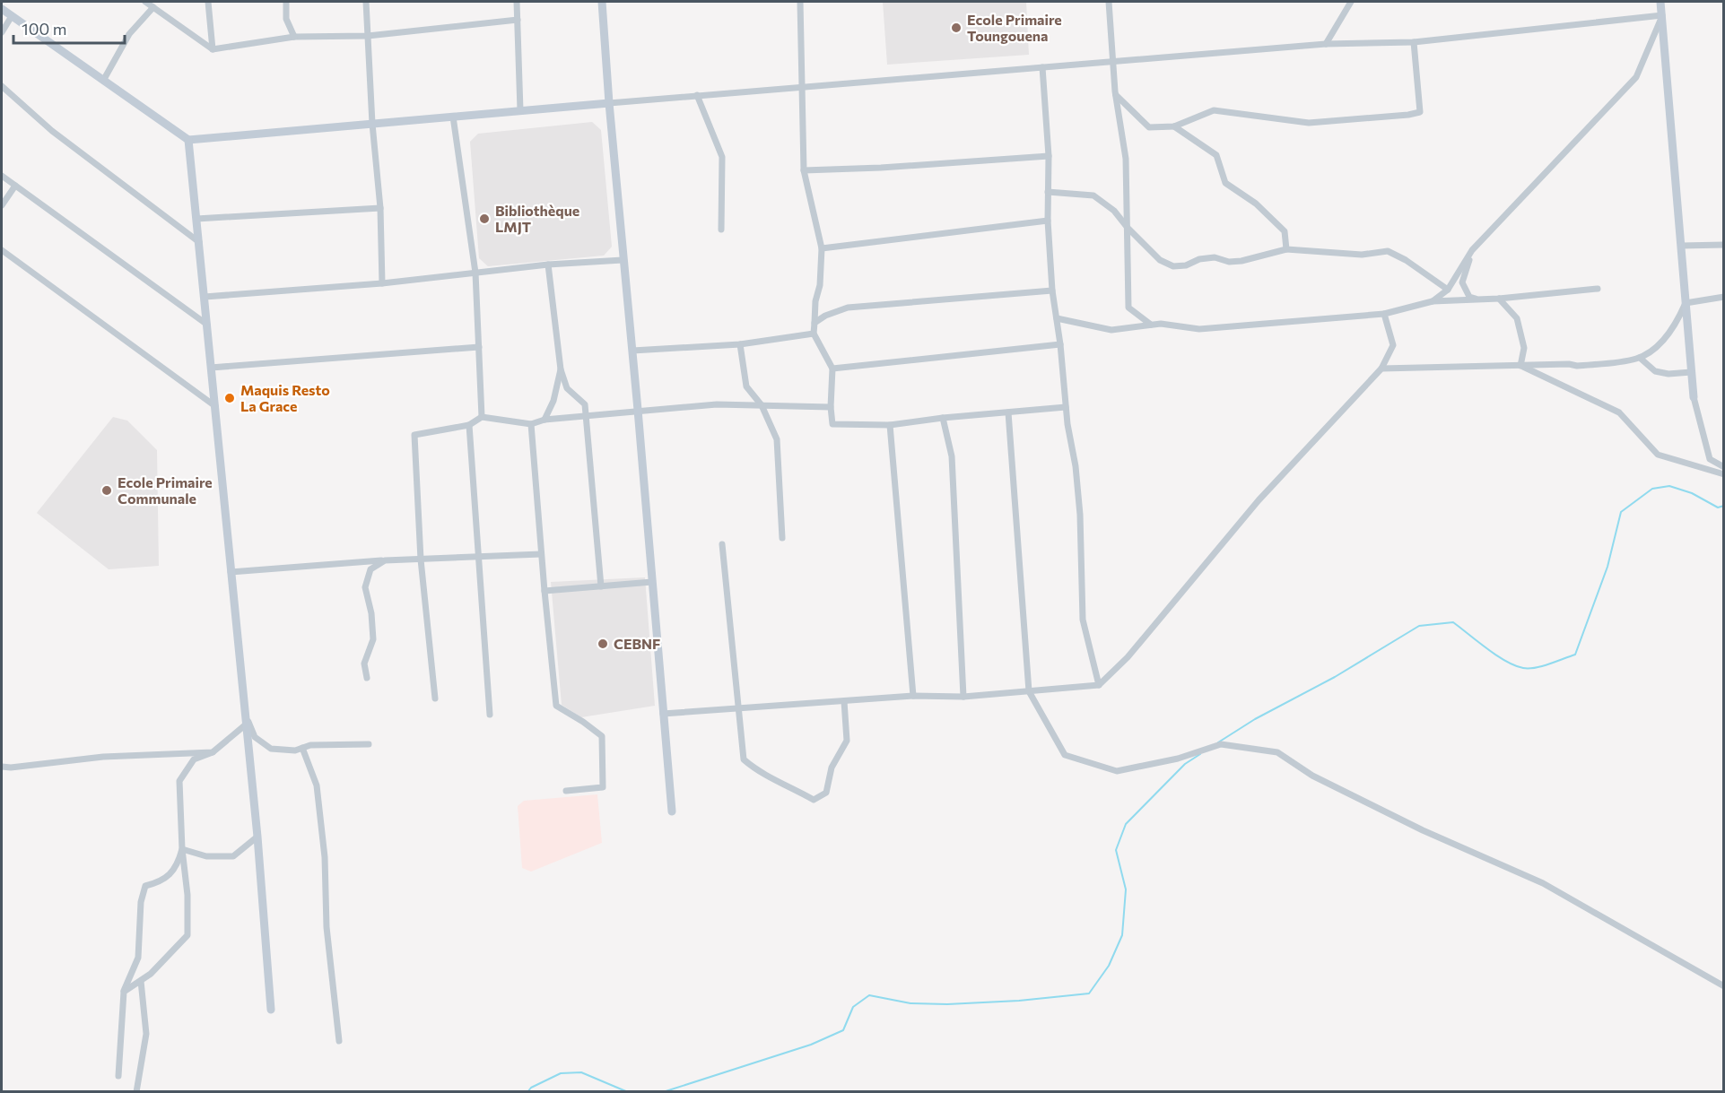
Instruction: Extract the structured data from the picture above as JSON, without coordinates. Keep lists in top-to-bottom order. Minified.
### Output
{"places":["Ecole Primaire Toungouena","Bibliothèque LMJT","Maquis Resto La Grace","Ecole Primaire Communale","CEBNF"],"scale_bar":"100 m"}
